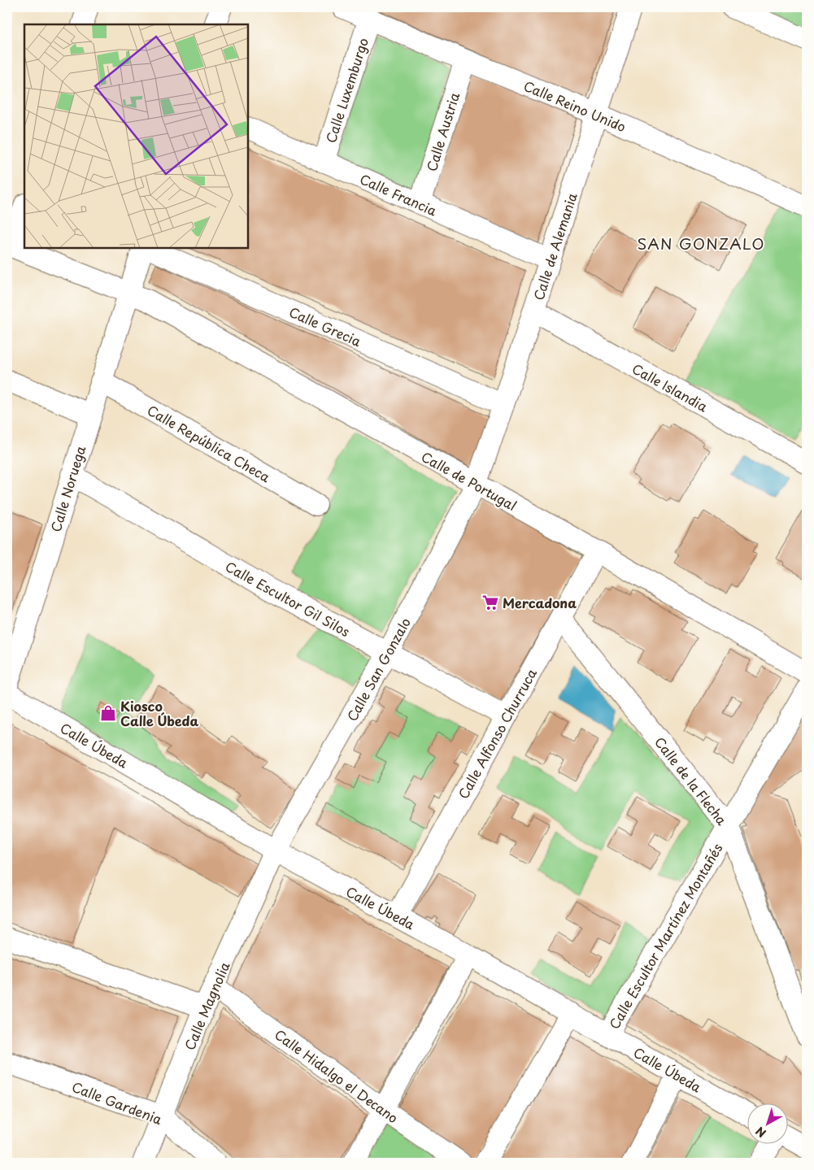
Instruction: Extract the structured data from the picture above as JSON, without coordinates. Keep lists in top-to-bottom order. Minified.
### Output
{"streets":{"street":["Calle Luxemburgo","Calle Reino Unido","Calle Austria","Calle Francia","Calle de Alemania","Calle Grecia","Calle Islandia","Calle República Checa","Calle de Portugal","Calle Noruega","Calle Escultor Gil Silos","Calle San Gonzalo","Calle Alfonso Churruca","Calle Úbeda","Calle de la Flecha","Calle Escultor Martínez Montañés","Calle Magnolia","Calle Hidalgo el Decano","Calle Gardenia"]},"crossings":[["Calle Luxemburgo","Calle Reino Unido"],["Calle Luxemburgo","Calle Francia"],["Calle Reino Unido","Calle Austria"],["Calle Reino Unido","Calle de Alemania"],["Calle Austria","Calle Francia"],["Calle Francia","Calle de Alemania"],["Calle de Alemania","Calle Grecia"],["Calle de Alemania","Calle Islandia"],["Calle de Alemania","Calle de Portugal"],["Calle de Alemania","Calle San Gonzalo"],["Calle República Checa","Calle Noruega"],["Calle de Portugal","Calle Noruega"],["Calle de Portugal","Calle San Gonzalo"],["Calle de Portugal","Calle Alfonso Churruca"],["Calle Noruega","Calle Escultor Gil Silos"],["Calle Escultor Gil Silos","Calle San Gonzalo"],["Calle Escultor Gil Silos","Calle Alfonso Churruca"],["Calle San Gonzalo","Calle Úbeda"],["Calle San Gonzalo","Calle Magnolia"],["Calle Alfonso Churruca","Calle Úbeda"],["Calle Alfonso Churruca","Calle de la Flecha"],["Calle Úbeda","Calle Escultor Martínez Montañés"],["Calle Úbeda","Calle Magnolia"],["Calle de la Flecha","Calle Escultor Martínez Montañés"],["Calle Magnolia","Calle Hidalgo el Decano"],["Calle Magnolia","Calle Gardenia"]],"districts":["SAN GONZALO"],"places":{"supermarket":["Mercadona"],"shop":["Kiosco Calle Úbeda"]},"north":"bottom left"}
